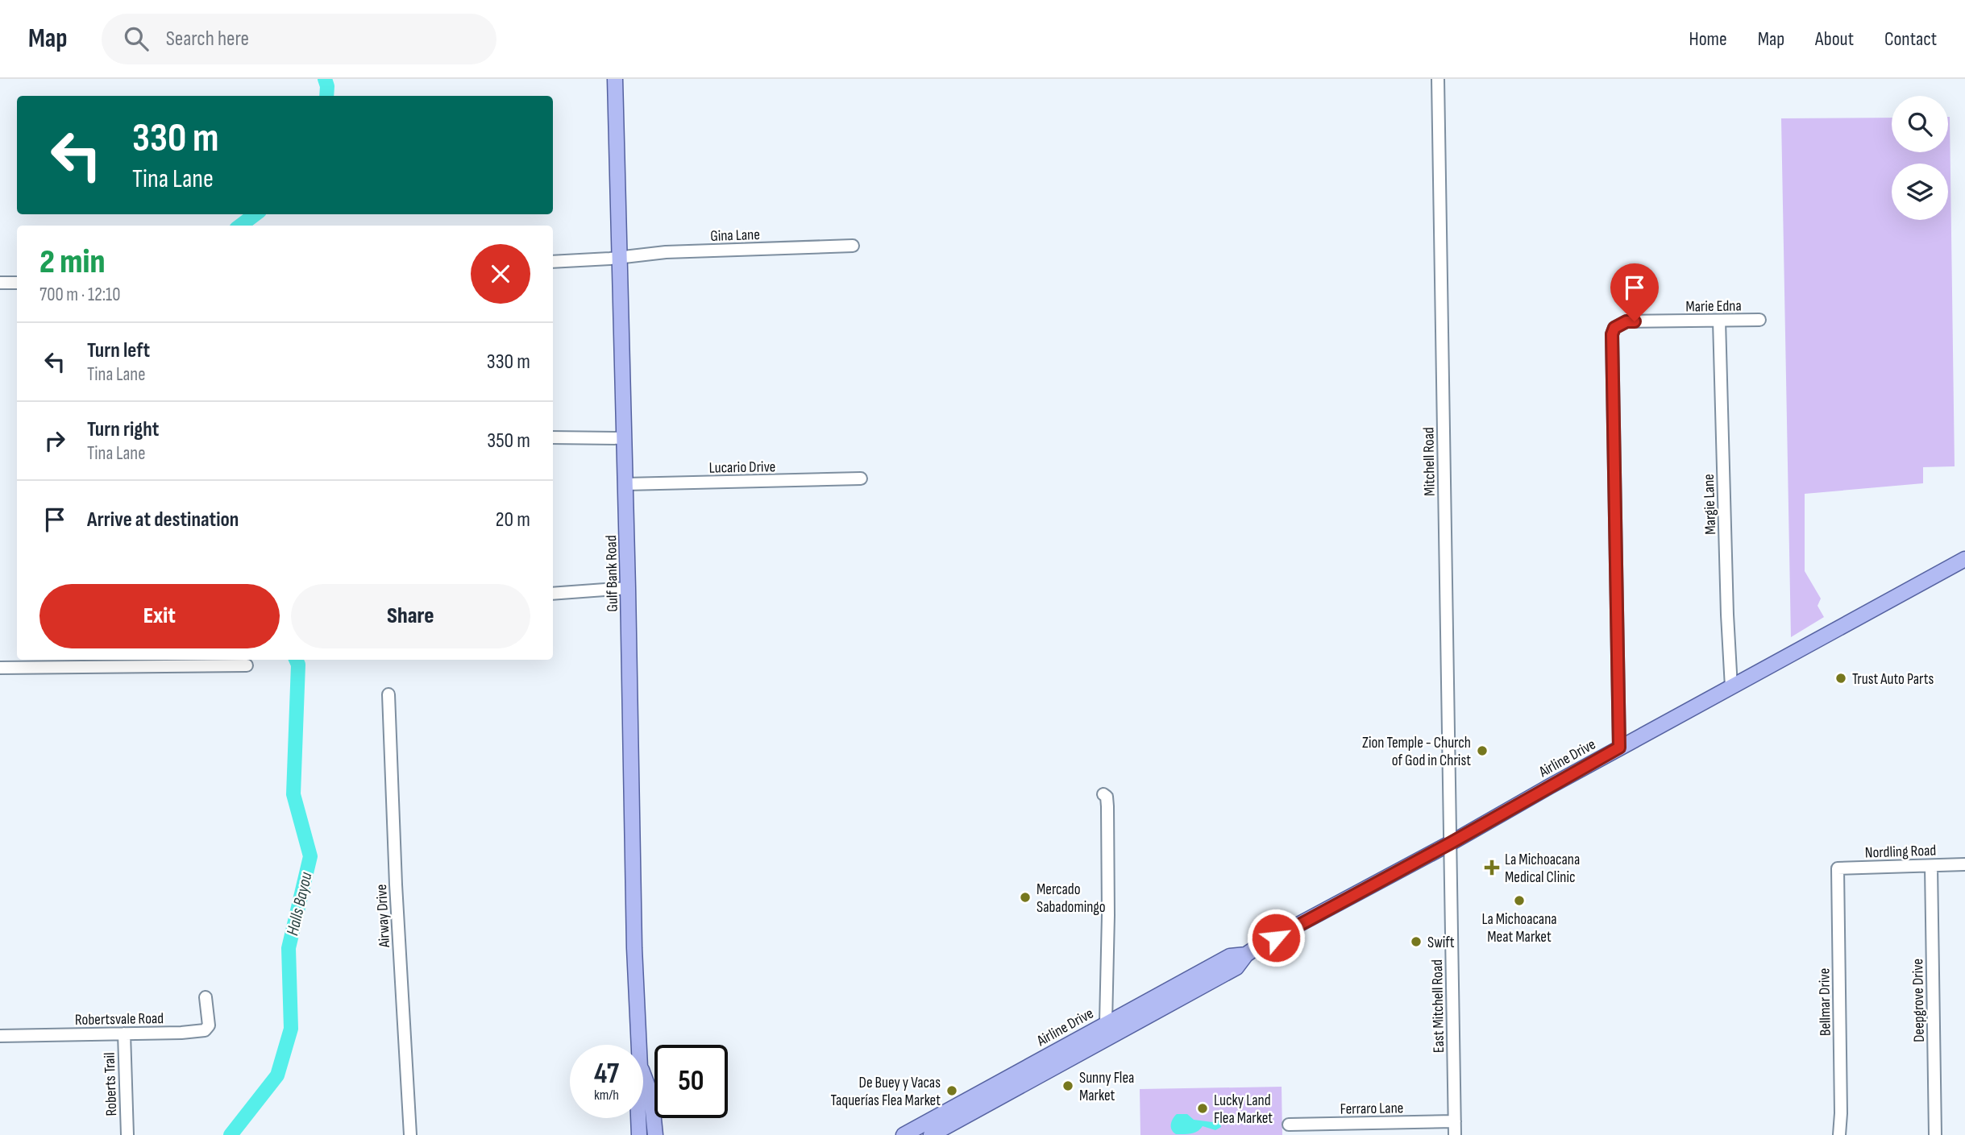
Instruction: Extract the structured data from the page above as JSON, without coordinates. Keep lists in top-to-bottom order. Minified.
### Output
{"streets":{"main road":["Gulf Bank Road","Airline Drive"],"street":["Gina Lane","Marie Edna","Mitchell Road","Lucario Drive","Margie Lane","Nordling Road","Airway Drive","Deepgrove Drive","Bellmar Drive","East Mitchell Road","Robertsvale Road","Roberts Trail","Ferraro Lane"]},"crossings":[["Gina Lane","Gulf Bank Road"],["Marie Edna","Margie Lane"],["Marie Edna","Airline Drive"],["Mitchell Road","Airline Drive"],["Mitchell Road","East Mitchell Road"],["Lucario Drive","Gulf Bank Road"],["Margie Lane","Airline Drive"],["Airline Drive","East Mitchell Road"],["Nordling Road","Deepgrove Drive"],["Nordling Road","Bellmar Drive"],["East Mitchell Road","Ferraro Lane"],["Robertsvale Road","Roberts Trail"]],"water":["Halls Bayou"],"places":{"other":["Trust Auto Parts","Zion Temple - Church of God in Christ","Mercado Sabadomingo","La Michoacana Meat Market","Swift","Sunny Flea Market","De Buey y Vacas Taquerías Flea Market","Lucky Land Flea Market"],"health":["La Michoacana Medical Clinic"]},"page":{"header":"Map","search":"Search here","nav":["Home","Map","About","Contact"],"turn":["330 m","Tina Lane"],"heading":["2 min","700 m · 12:10"],"list":[{"name":"Turn left","note":"Tina Lane","value":"330 m"},{"name":"Turn right","note":"Tina Lane","value":"350 m"},{"name":"Arrive at destination","value":"20 m"}],"buttons":["Exit","Share"],"speed":"47 km/h","limit":"50"}}
